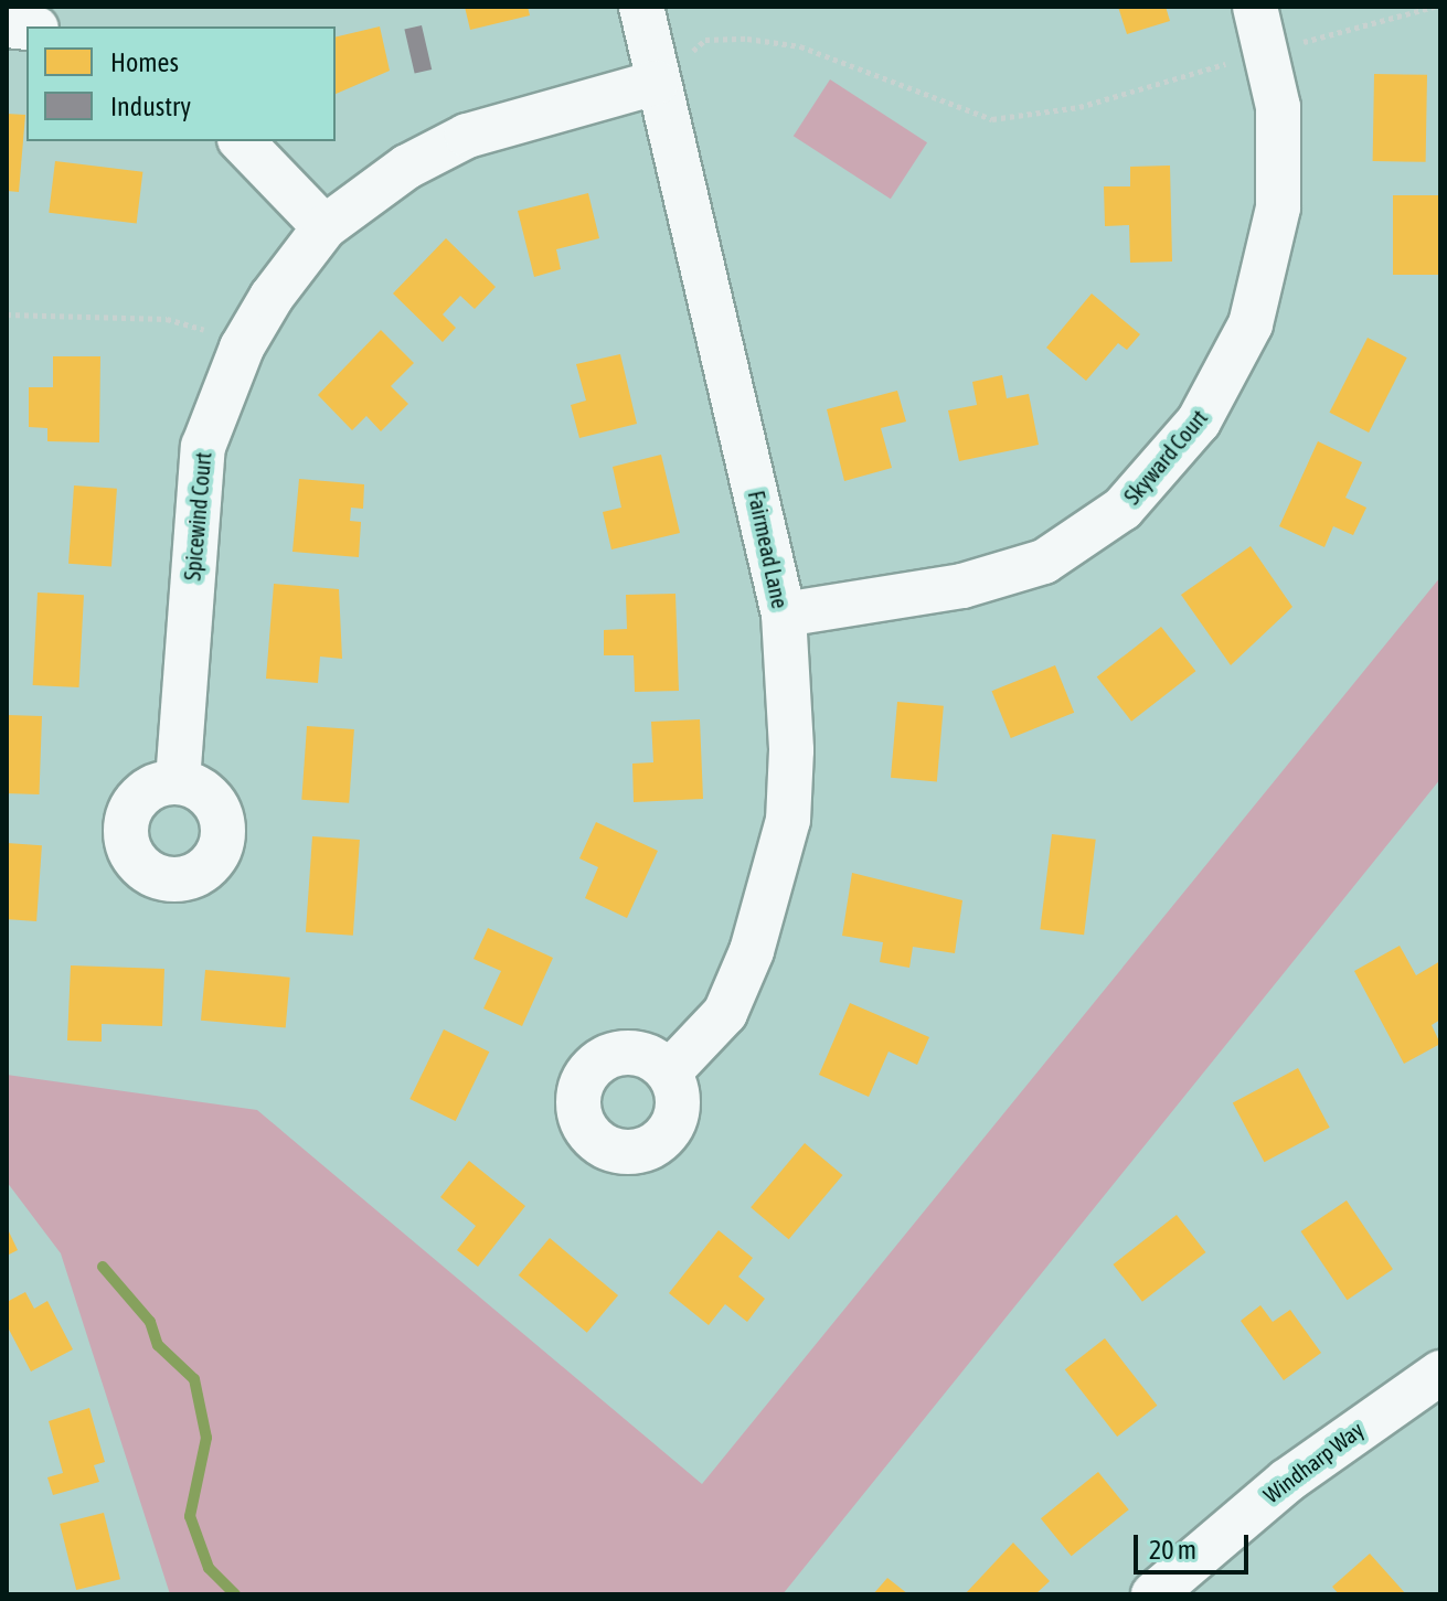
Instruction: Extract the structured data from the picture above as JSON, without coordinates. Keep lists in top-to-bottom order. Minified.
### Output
{"streets":{"street":["Skyward Court","Spicewind Court","Fairmead Lane","Windharp Way"]},"crossings":[["Skyward Court","Fairmead Lane"],["Spicewind Court","Fairmead Lane"]],"legend":["Homes","Industry"],"scale_bar":"20 m"}
